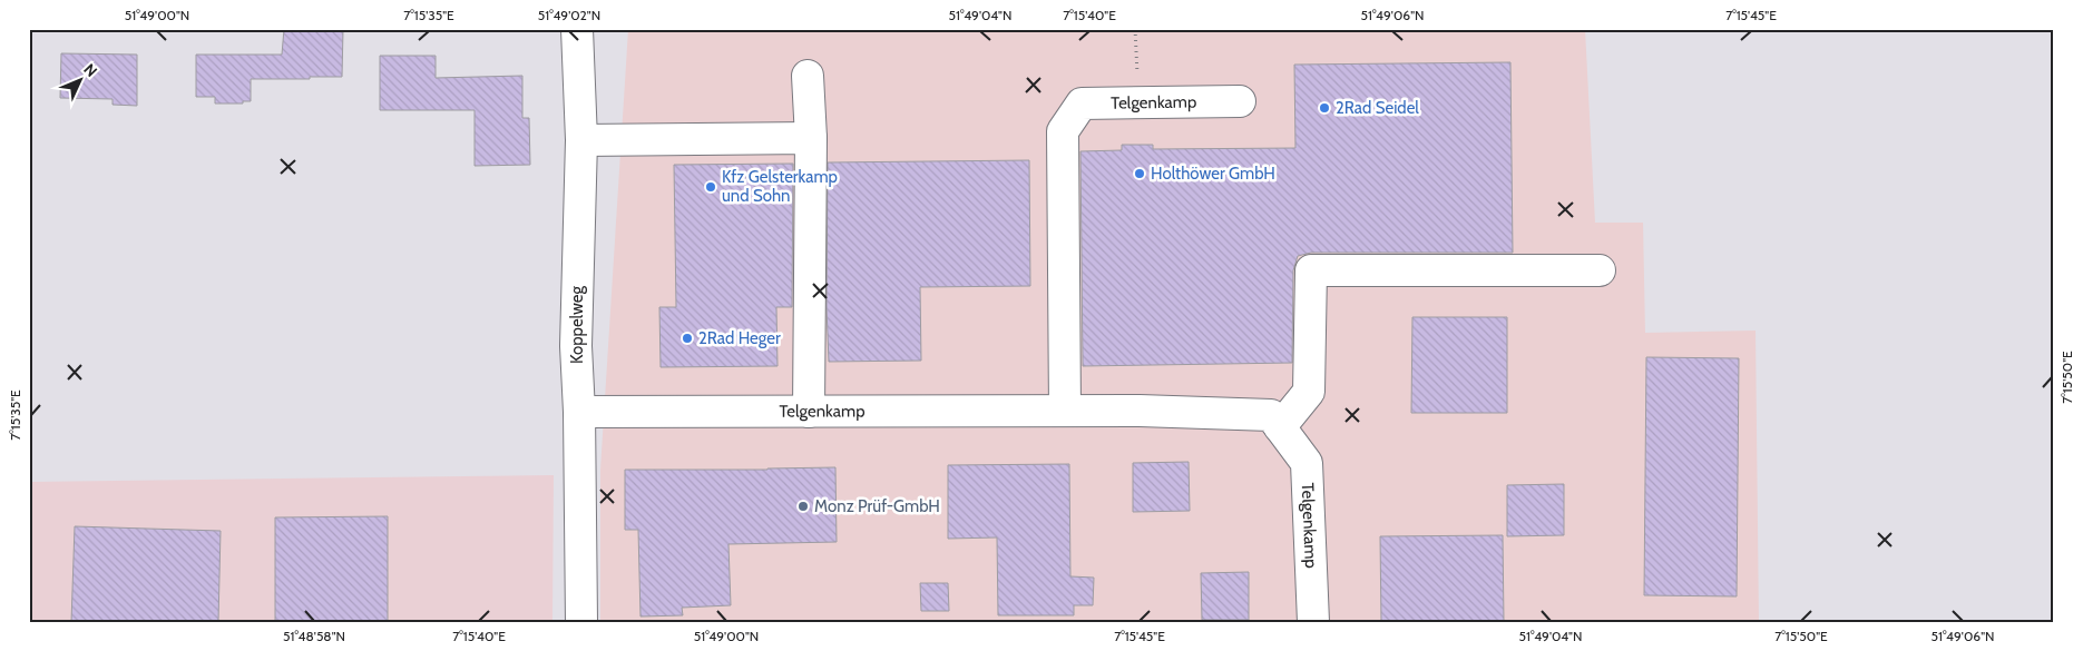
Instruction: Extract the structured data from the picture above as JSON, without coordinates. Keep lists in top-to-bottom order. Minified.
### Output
{"streets":{"street":["Telgenkamp","Koppelweg"]},"crossings":[["Telgenkamp","Koppelweg"]],"places":["2Rad Seidel","Holthöwer GmbH","Kfz Gelsterkamp und Sohn","2Rad Heger","Monz Prüf-GmbH"],"north":"top right","coordinates":["51°49'00\"N","7°15'35\"E","51°49'02\"N","51°49'04\"N","7°15'40\"E","51°49'06\"N","7°15'45\"E","7°15'50\"E","51°48'58\"N"]}
